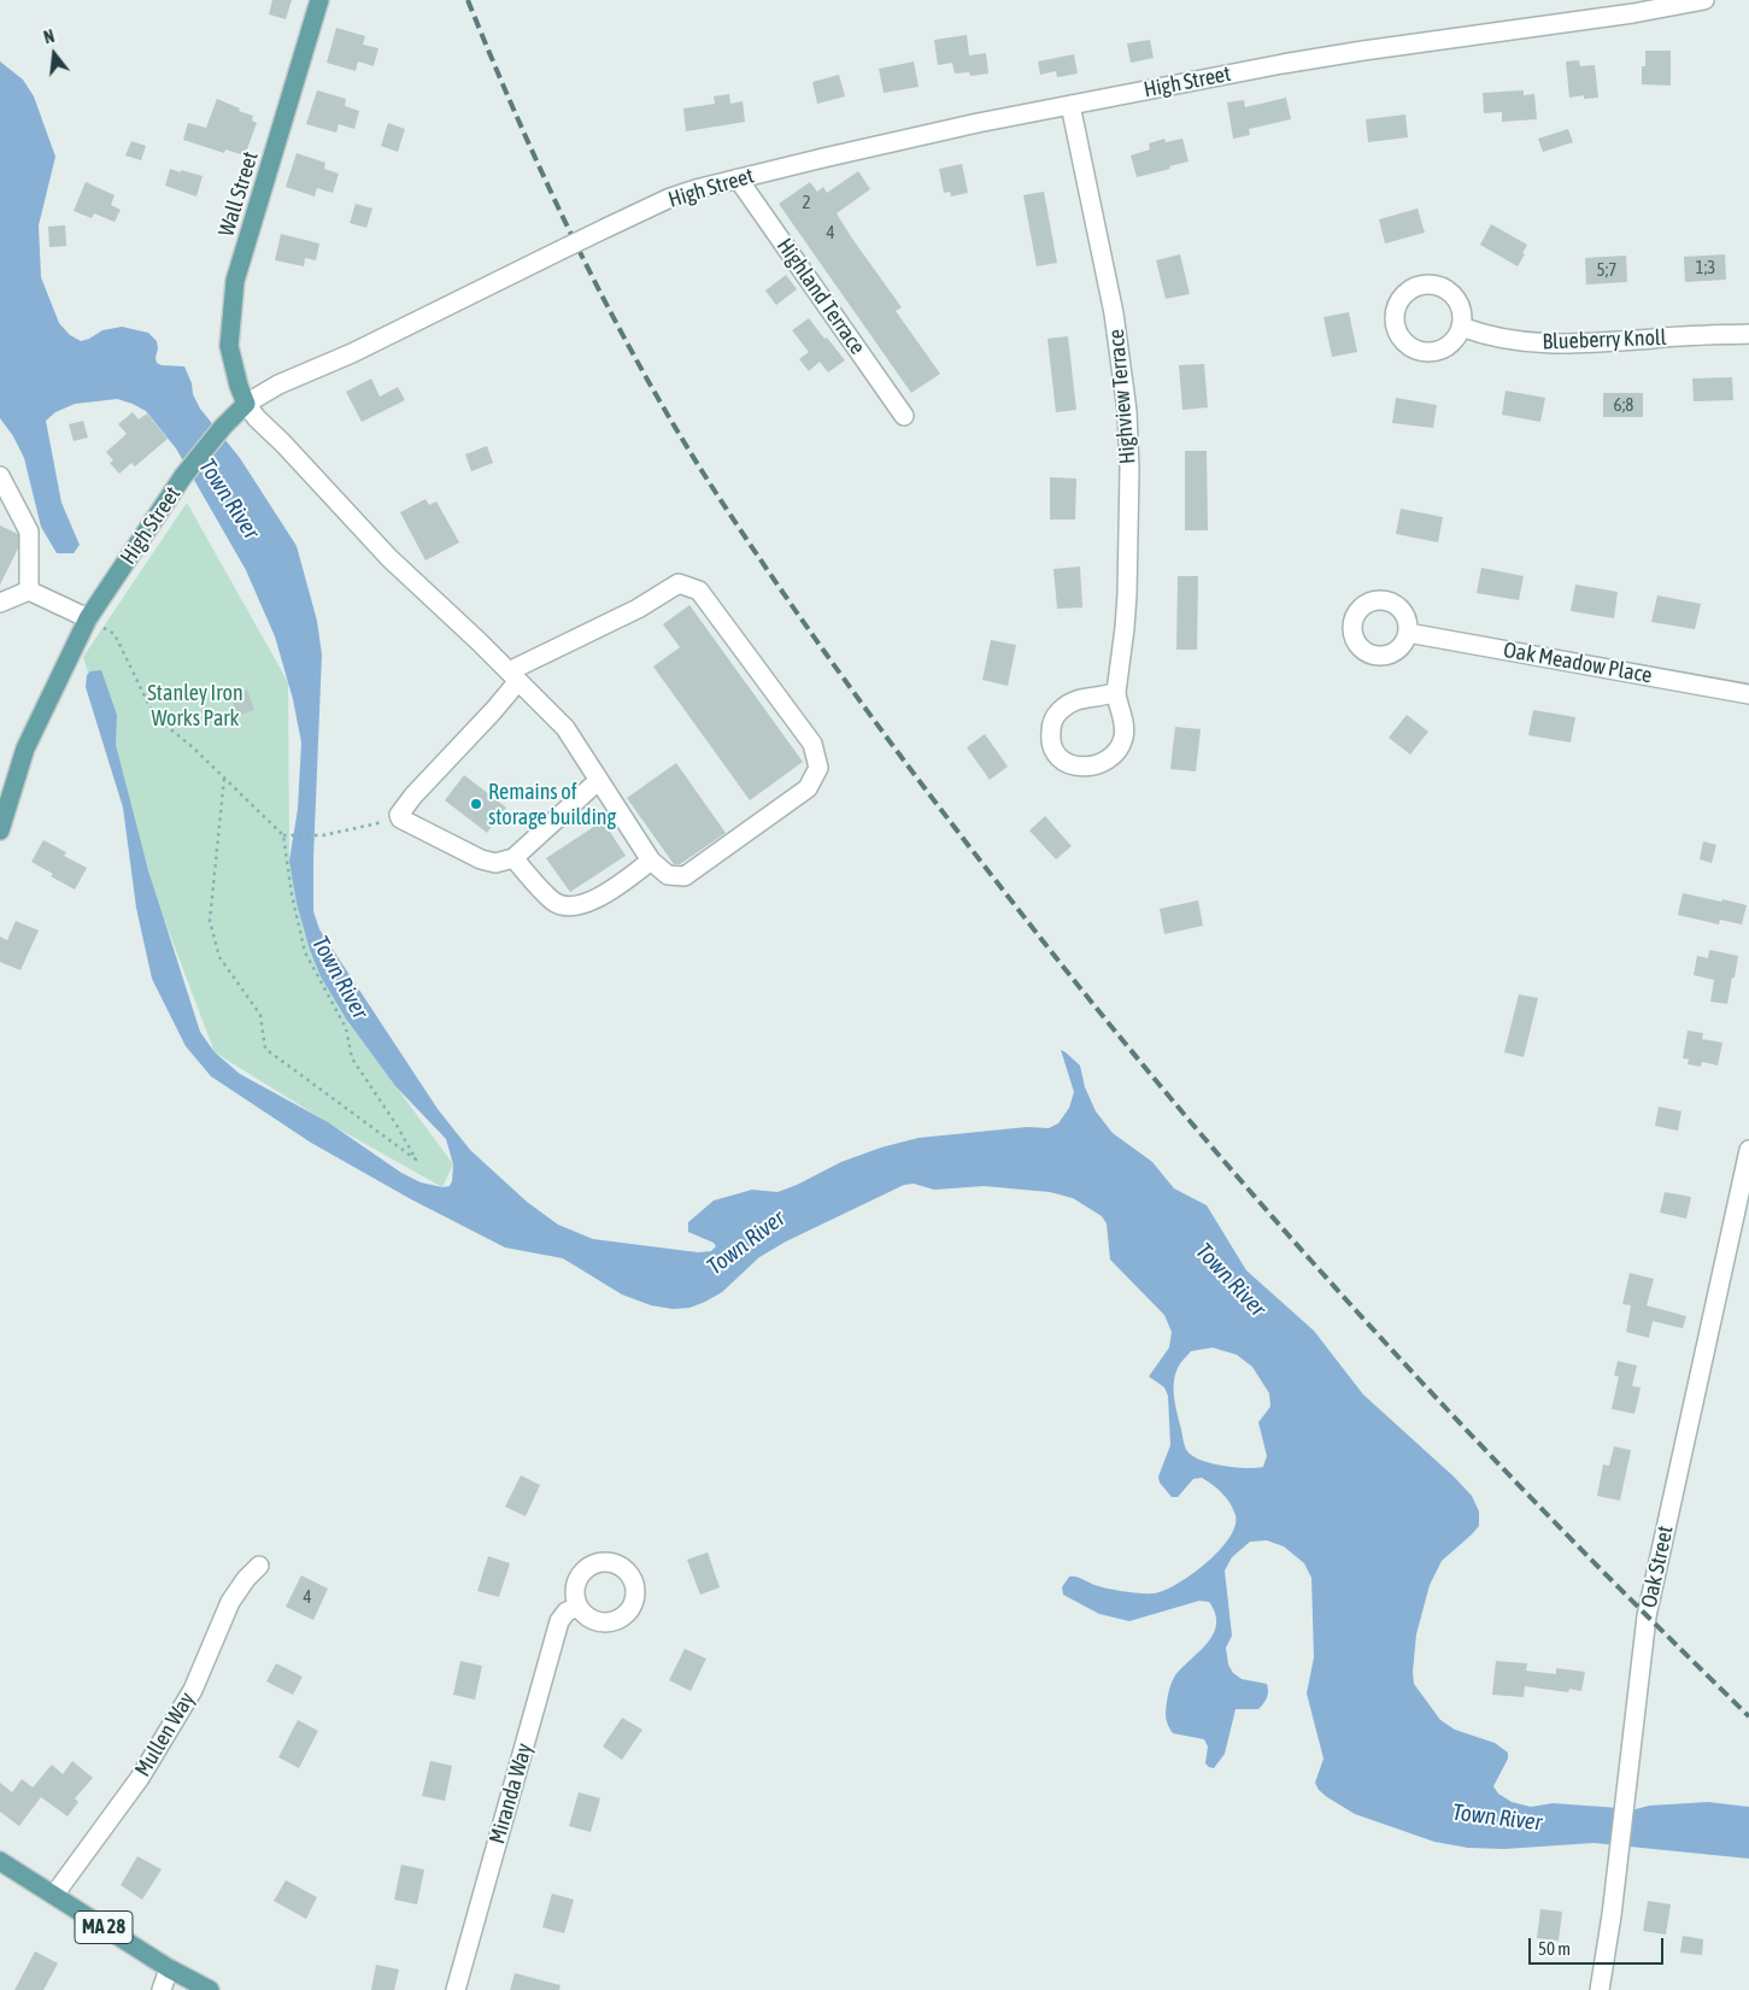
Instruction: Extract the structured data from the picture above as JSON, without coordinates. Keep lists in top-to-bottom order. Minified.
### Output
{"streets":{"main road":["High Street","Wall Street","MA 28"],"street":["Highland Terrace","Blueberry Knoll","Highview Terrace","Oak Meadow Place","Oak Street","Mullen Way","Miranda Way"]},"crossings":[["High Street","Wall Street"],["High Street","Highland Terrace"],["High Street","Highview Terrace"],["Mullen Way","MA 28"]],"water":["Town River"],"parks":["Stanley Iron Works Park"],"places":["Remains of storage building"],"house_numbers":["2","4","1;3","5;7","6;8","4"],"scale_bar":"50 m","north":"top"}
